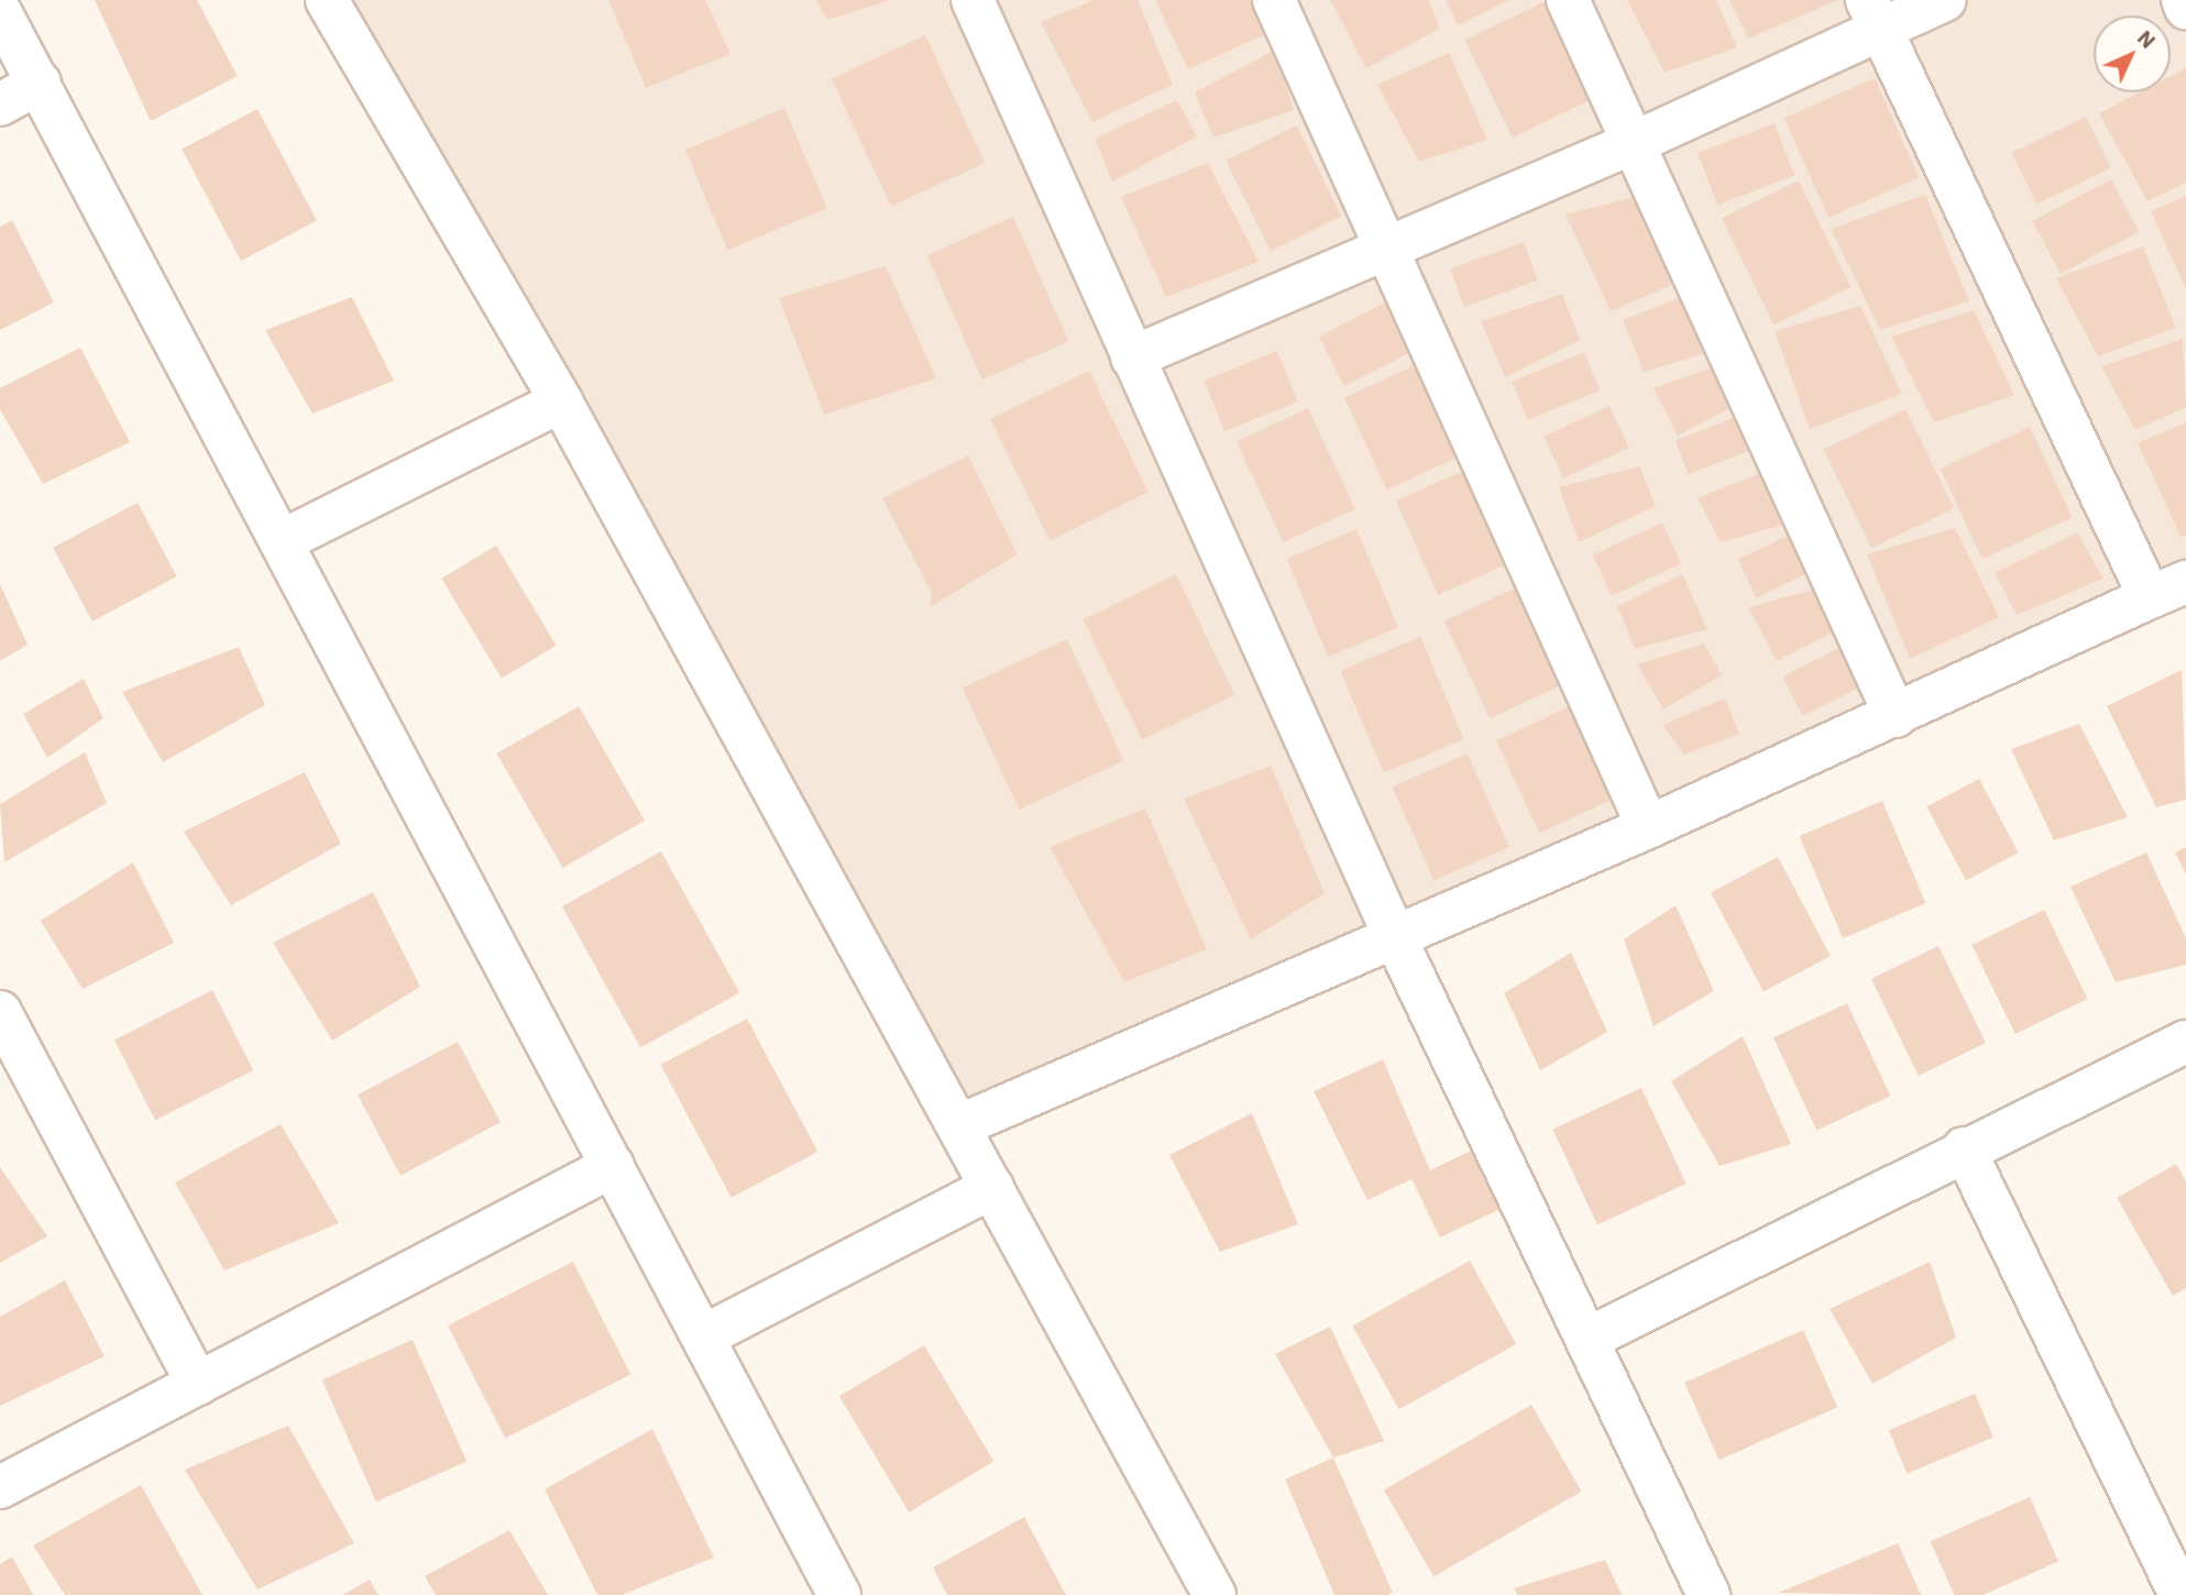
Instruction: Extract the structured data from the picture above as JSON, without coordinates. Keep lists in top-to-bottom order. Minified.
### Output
{"north":"top right"}
